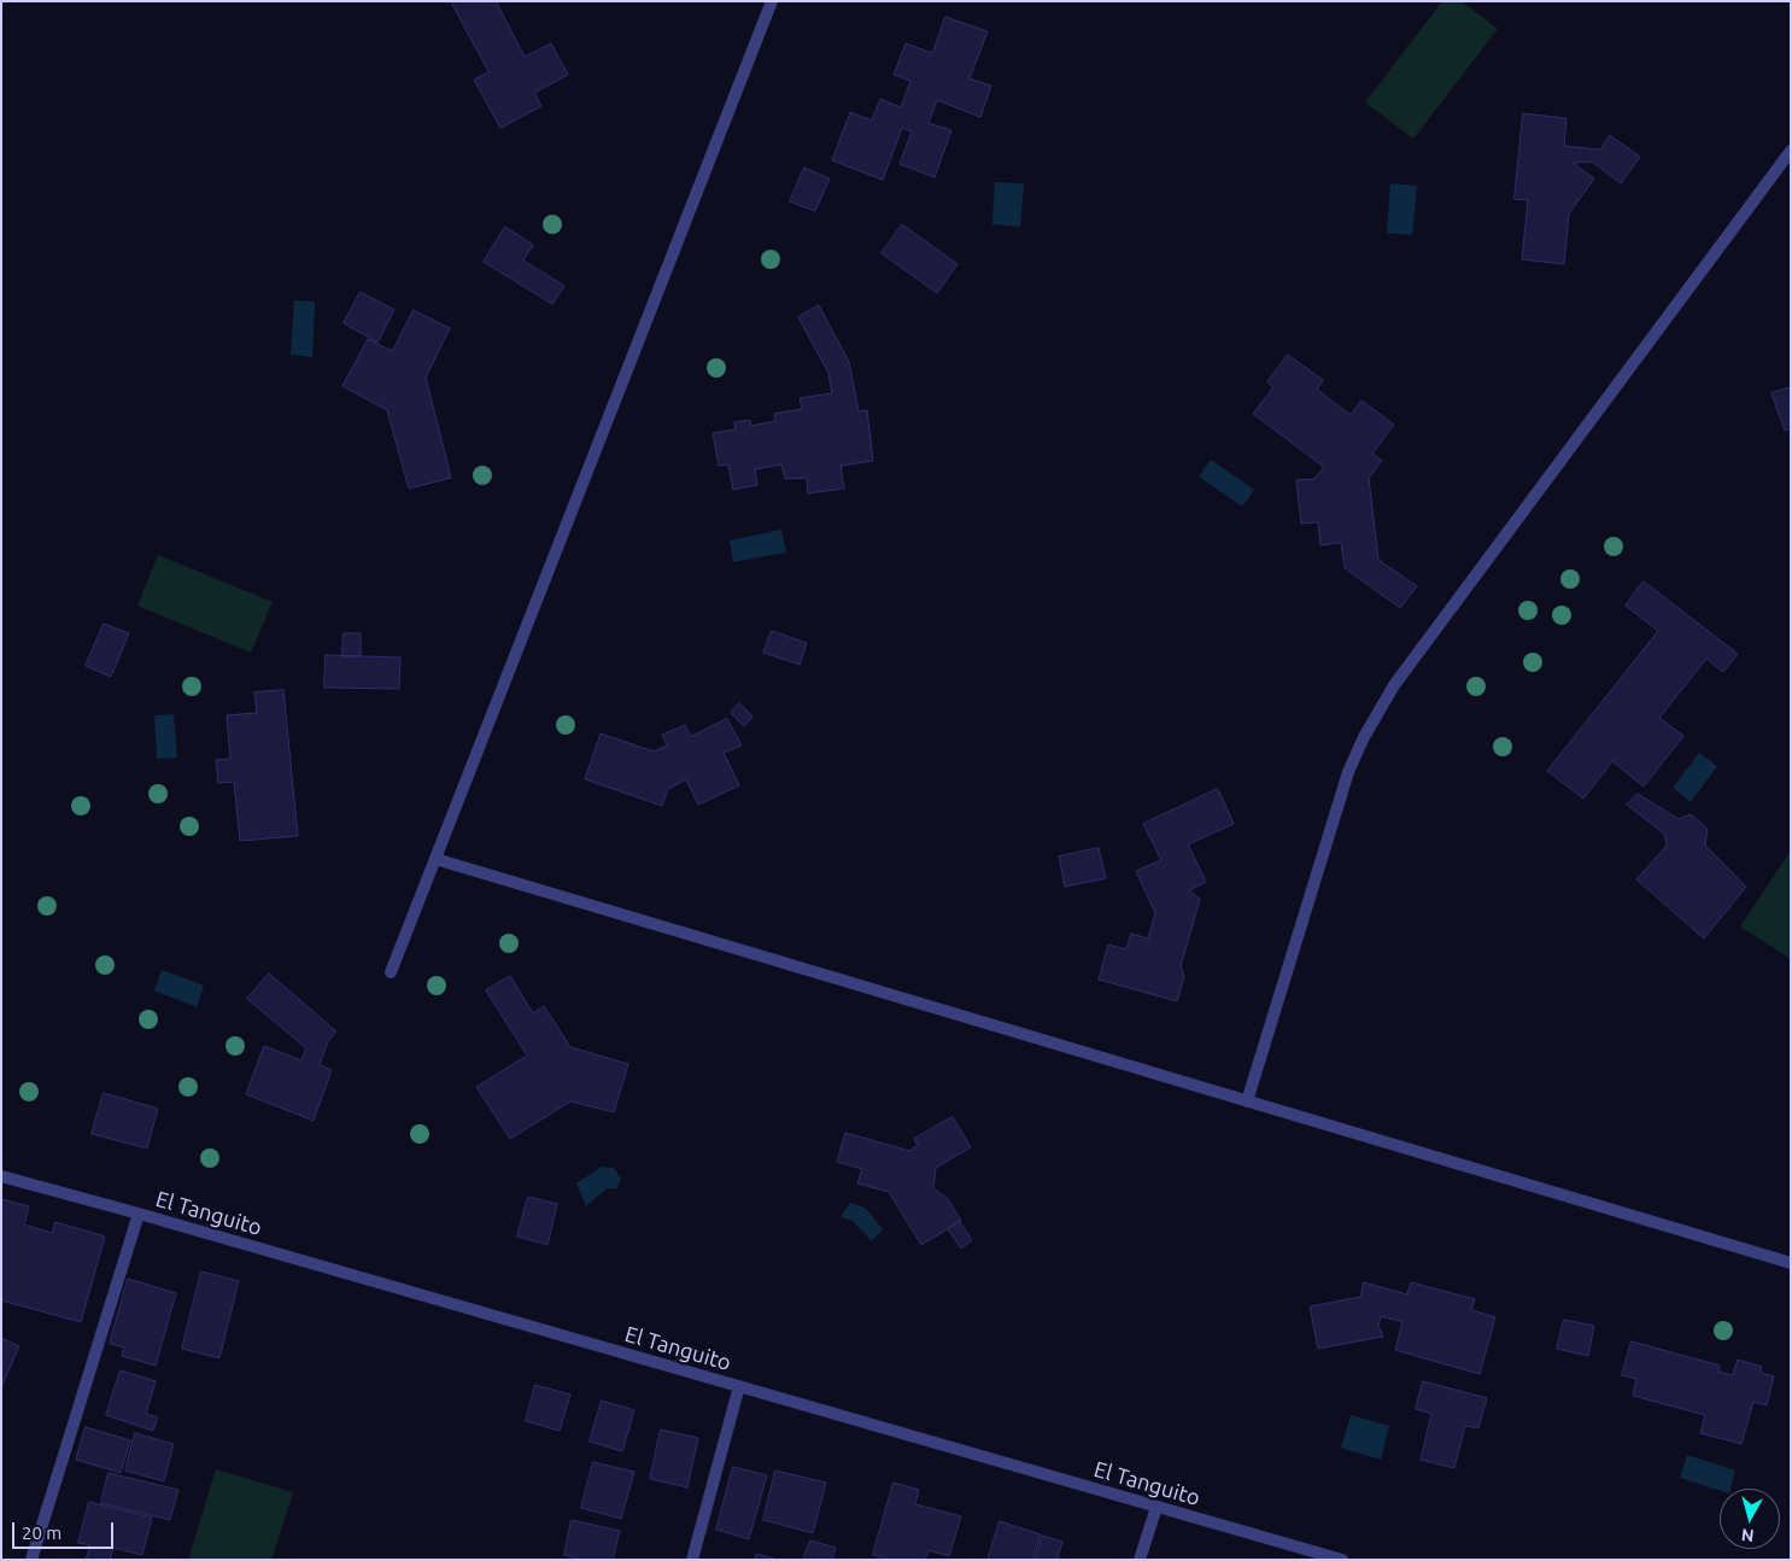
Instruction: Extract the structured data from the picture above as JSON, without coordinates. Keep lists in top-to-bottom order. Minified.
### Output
{"streets":{"street":["El Tanguito"]},"scale_bar":"20 m","north":"bottom"}
